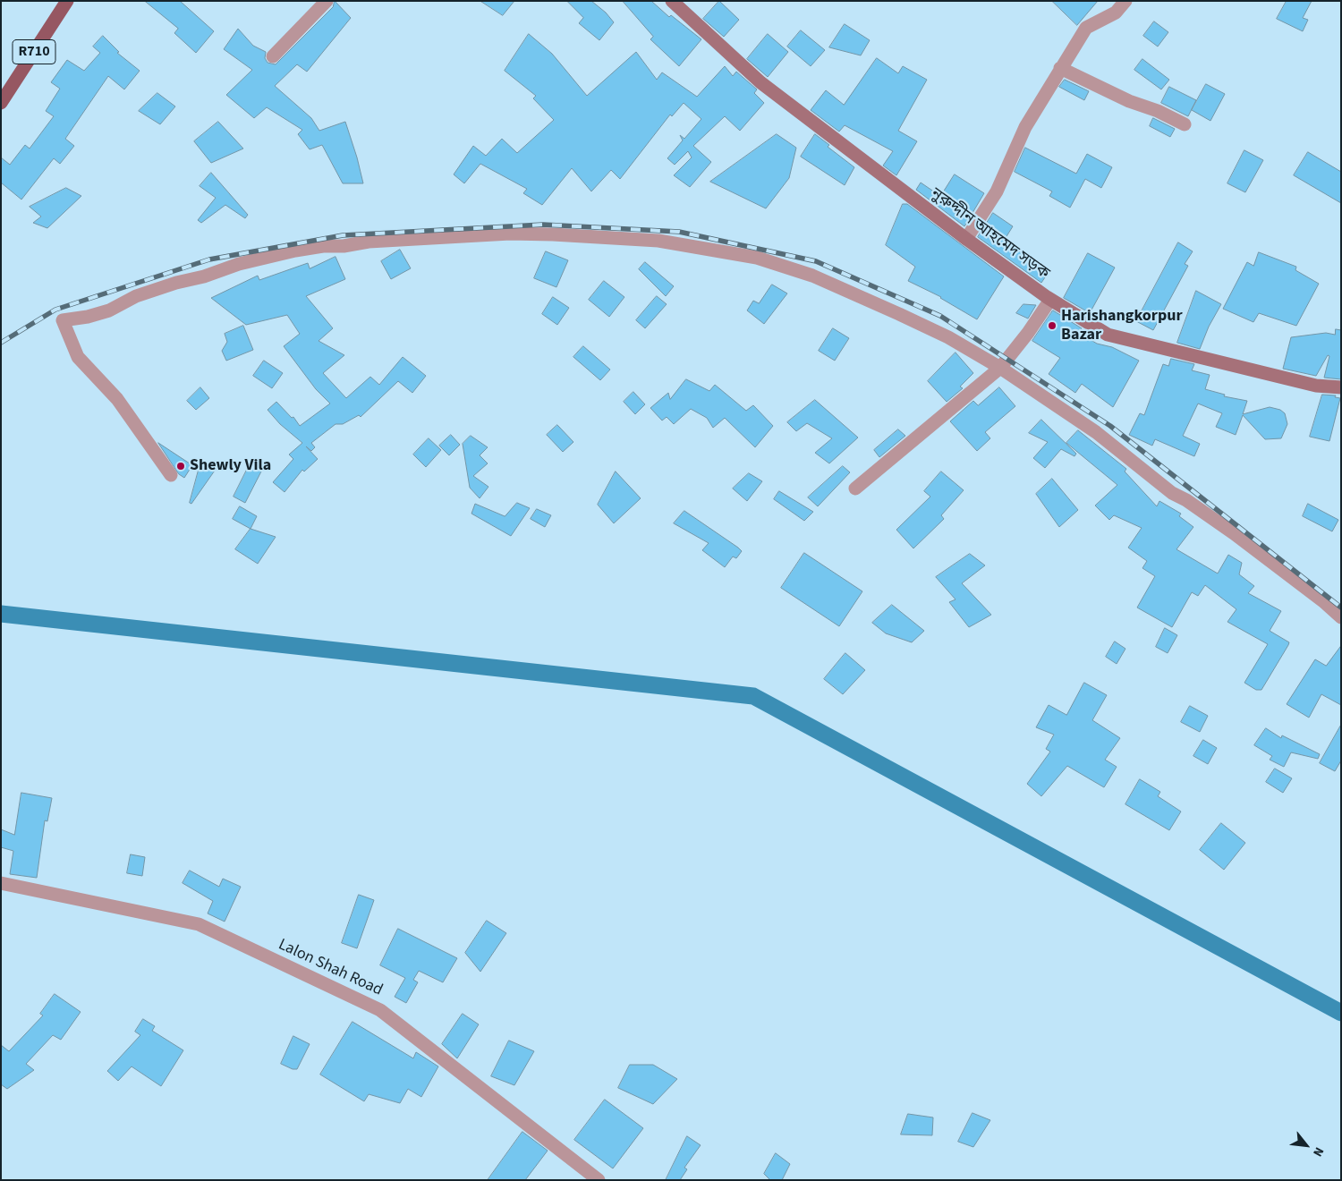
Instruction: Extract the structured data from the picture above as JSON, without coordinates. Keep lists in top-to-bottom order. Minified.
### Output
{"streets":{"main road":["R710","নুরুদ্দীন আহমেদ সড়ক"],"street":["Lalon Shah Road"]},"places":["Harishangkorpur Bazar","Shewly Vila"],"north":"bottom right"}
